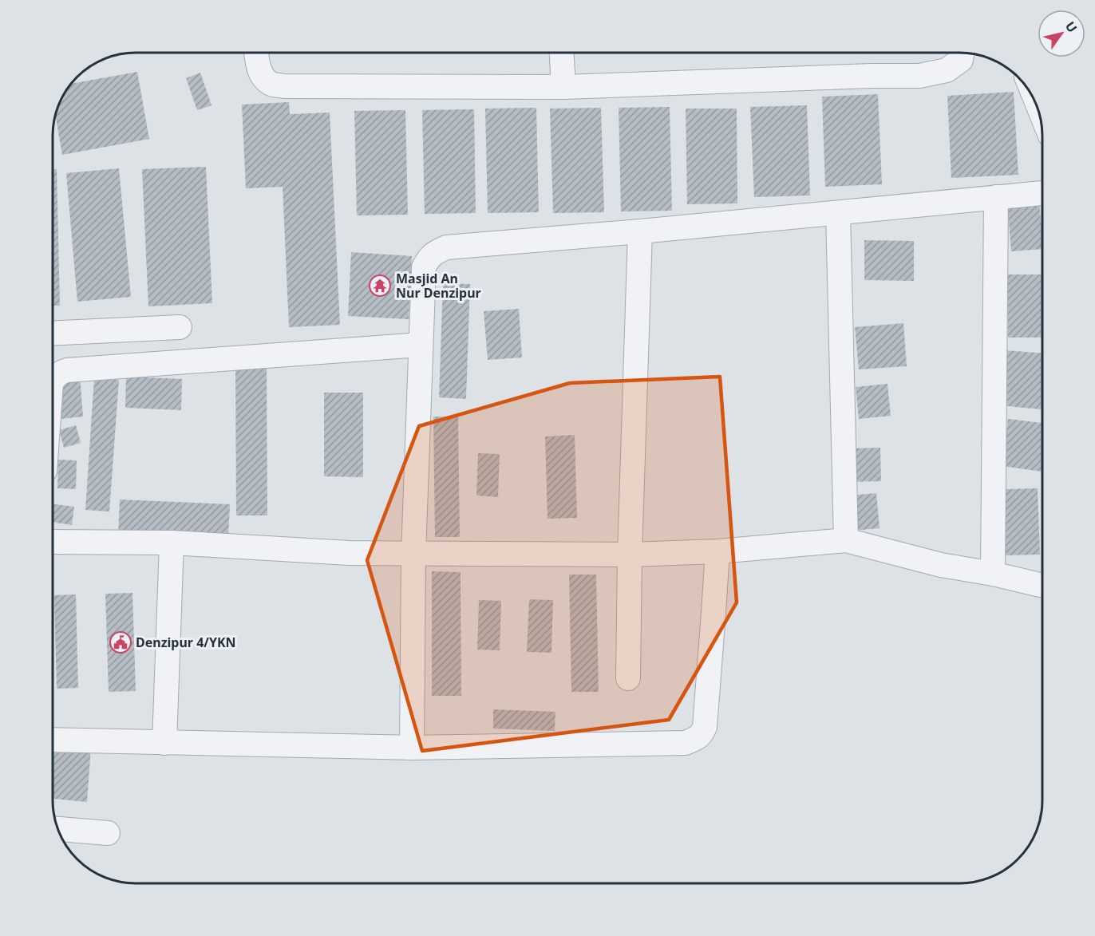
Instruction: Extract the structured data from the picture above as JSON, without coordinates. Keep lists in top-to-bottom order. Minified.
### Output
{"places":{"temple":["Masjid An Nur Denzipur"],"public building":["Denzipur 4/YKN"]},"north":"top right"}
